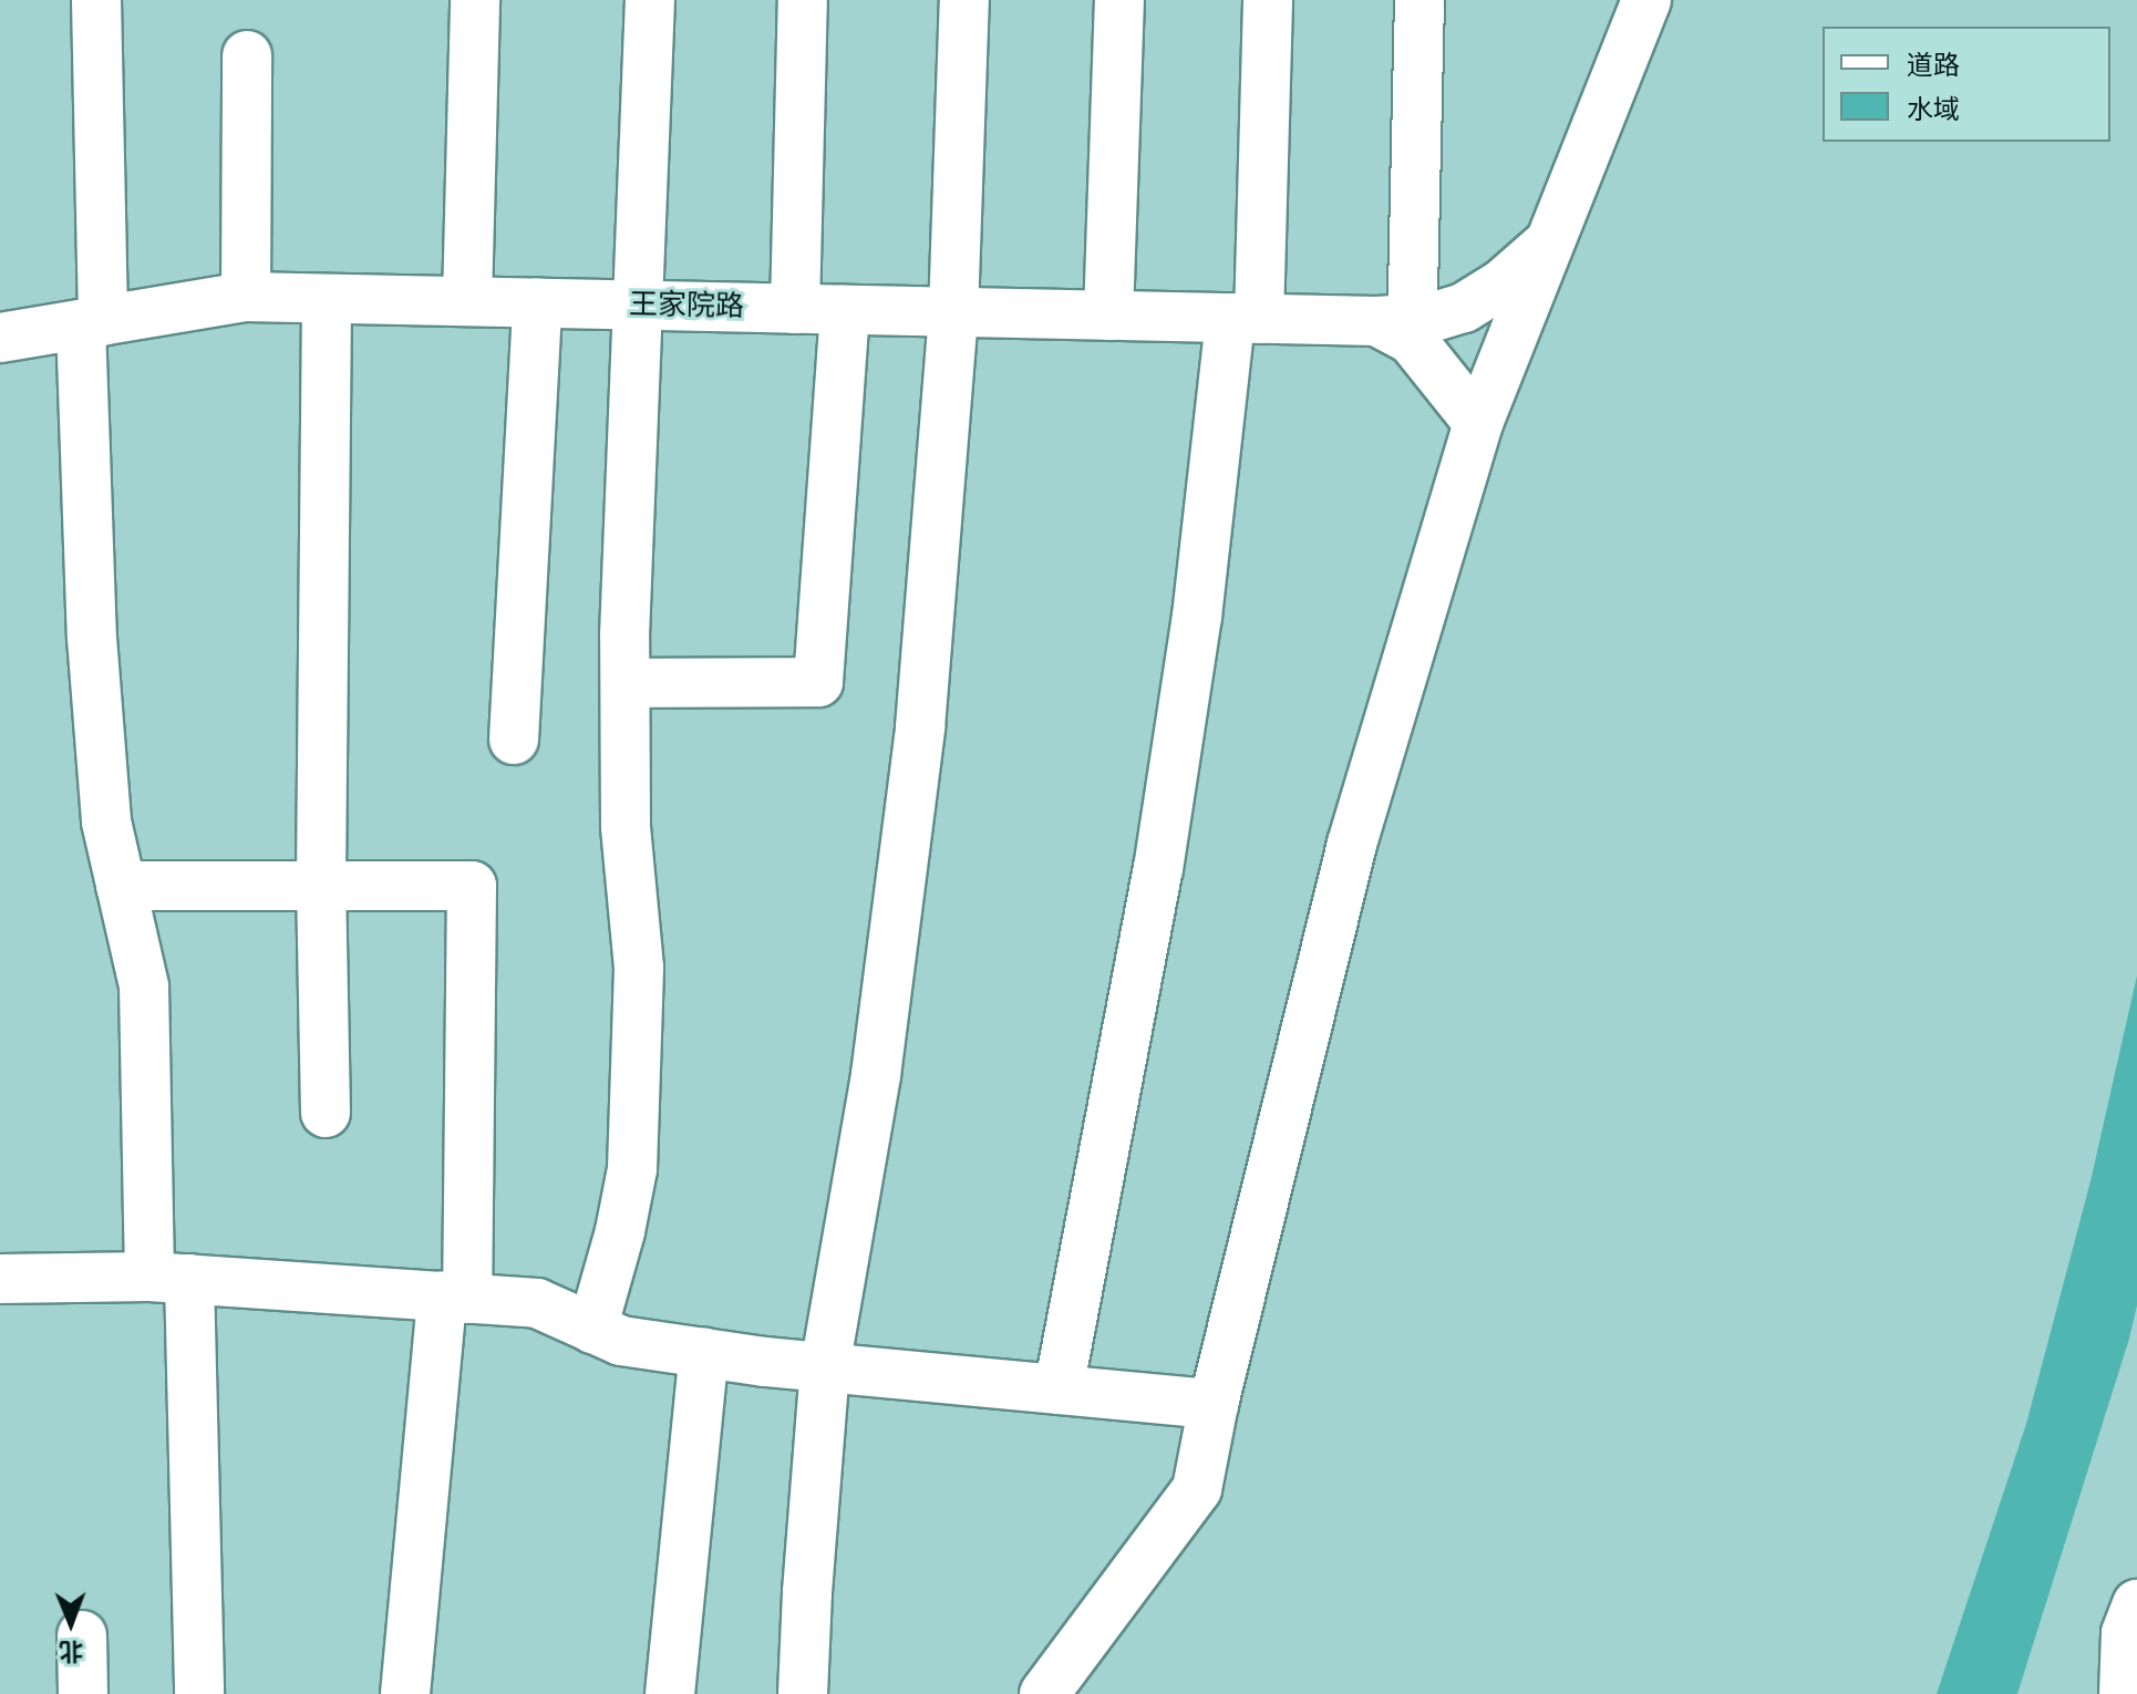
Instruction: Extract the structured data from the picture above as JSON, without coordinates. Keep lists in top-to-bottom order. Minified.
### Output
{"streets":{"street":["王家院路"]},"legend":["道路","水域"],"north":"bottom"}
